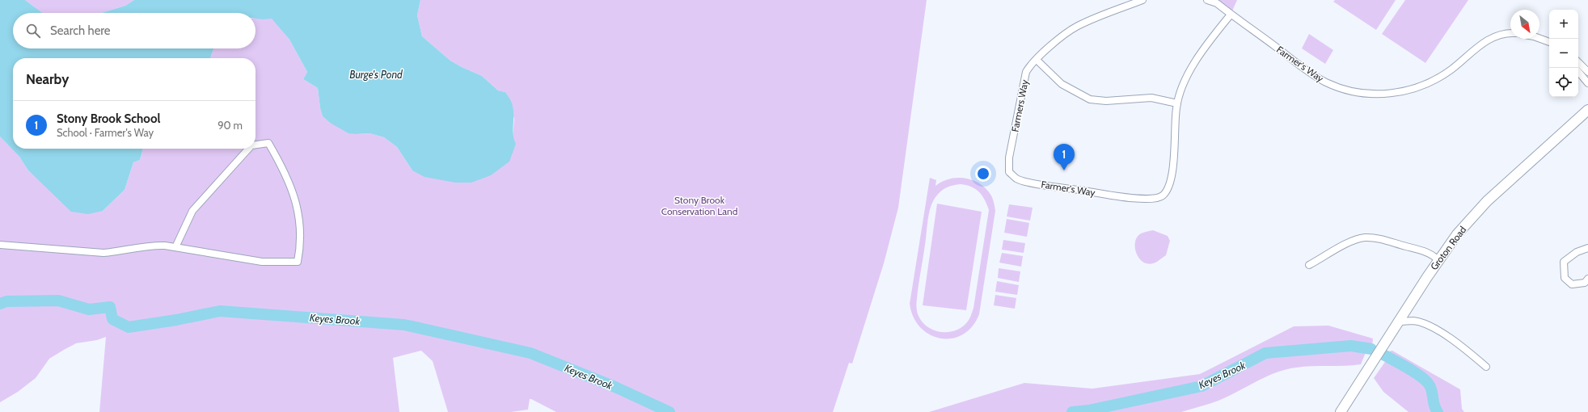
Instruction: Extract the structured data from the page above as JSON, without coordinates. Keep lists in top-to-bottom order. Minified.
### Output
{"streets":{"main road":["Groton Road"],"street":["Farmer's Way","Farmers Way"]},"crossings":[["Farmer's Way","Farmers Way"]],"water":["Burge's Pond","Keyes Brook"],"parks":["Stony Brook Conservation Land"],"north":"bottom right","page":{"map_buttons":["+","−"],"search":"Search here","heading":"Nearby","list":[{"mark":"1","name":"Stony Brook School","note":"School · Farmer's Way","value":"90 m"}],"pins":"1"}}
